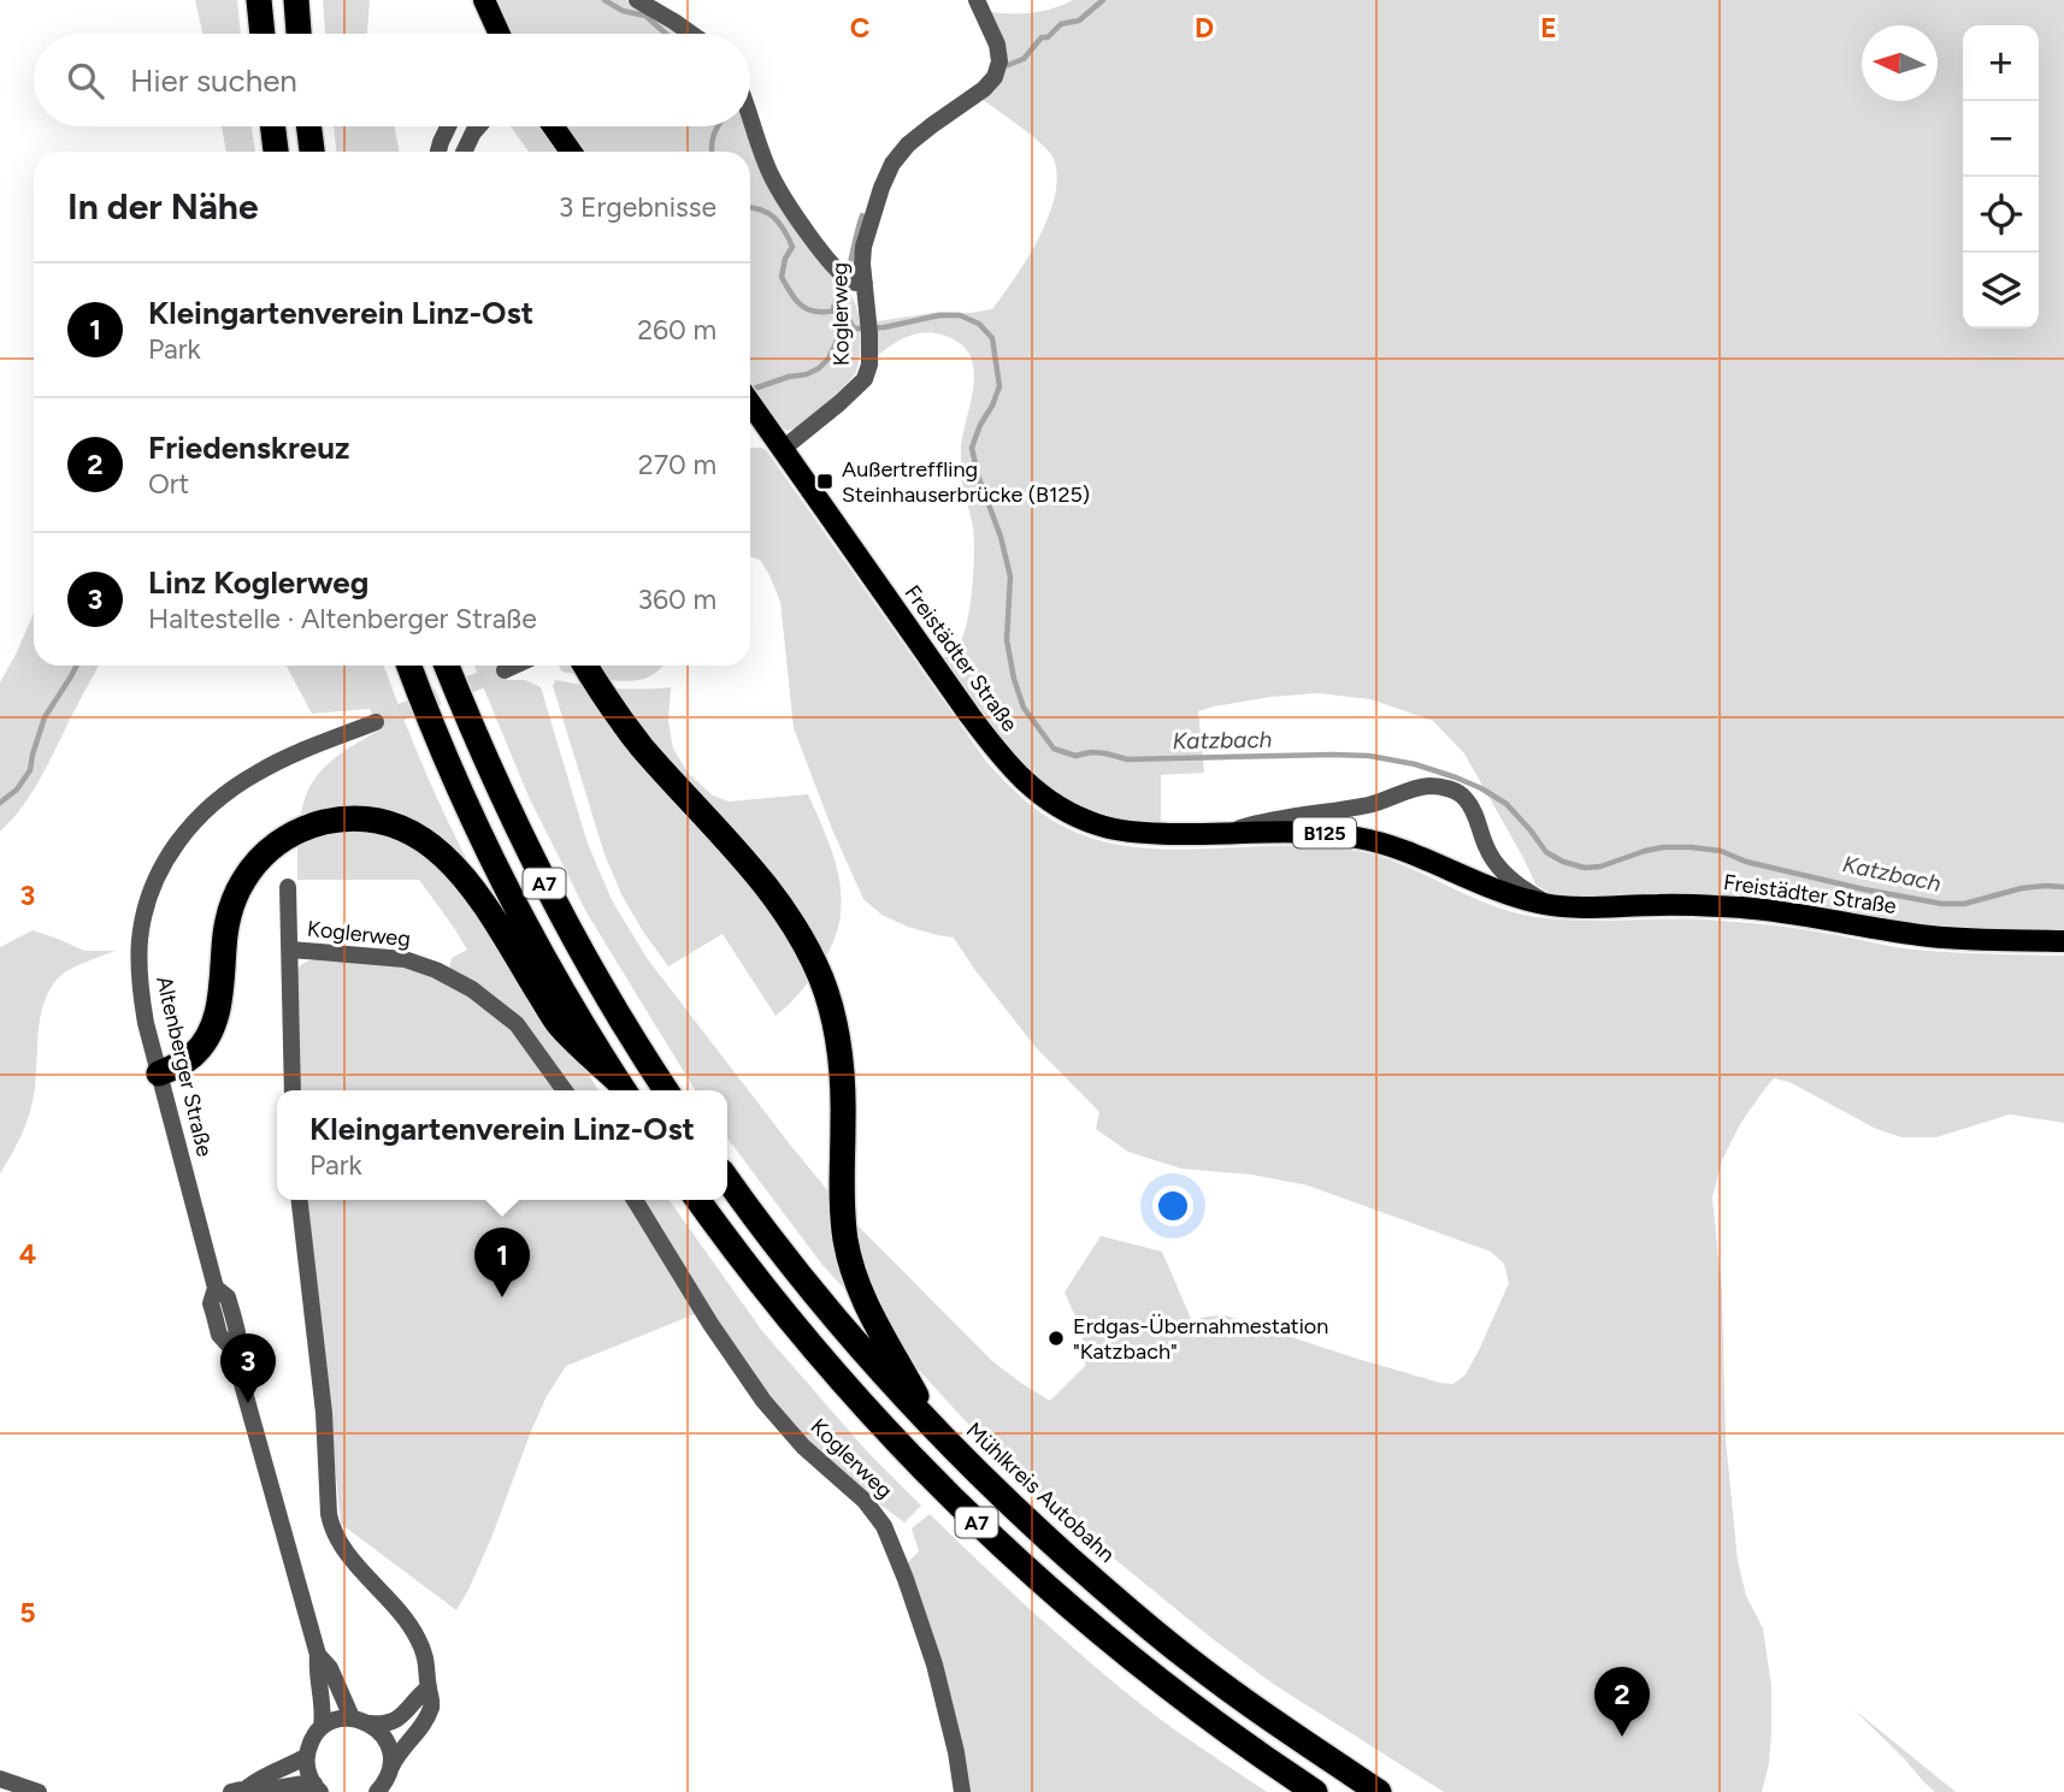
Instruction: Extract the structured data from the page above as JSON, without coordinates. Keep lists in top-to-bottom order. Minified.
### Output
{"streets":{"highway":["A7","Mühlkreis Autobahn"],"main road":["Freistädter Straße","B125"],"street":["Koglerweg","Altenberger Straße"]},"crossings":[["Koglerweg","Freistädter Straße"]],"water":["Katzbach"],"places":{"transit":["Außertreffling Steinhauserbrücke (B125)"],"other":["Erdgas-Übernahmestation \"Katzbach\""]},"north":"left","page":{"map_buttons":["+","−"],"search":"Hier suchen","heading":["In der Nähe","3 Ergebnisse"],"list":[{"mark":"1","name":"Kleingartenverein Linz-Ost","note":"Park","value":"260 m"},{"mark":"2","name":"Friedenskreuz","note":"Ort","value":"270 m"},{"mark":"3","name":"Linz Koglerweg","note":"Haltestelle · Altenberger Straße","value":"360 m"}],"popup":["Kleingartenverein Linz-Ost","Park"],"pins":["1","3","2"]},"grid":{"columns":["C","D","E"],"rows":["3","4","5"]}}
